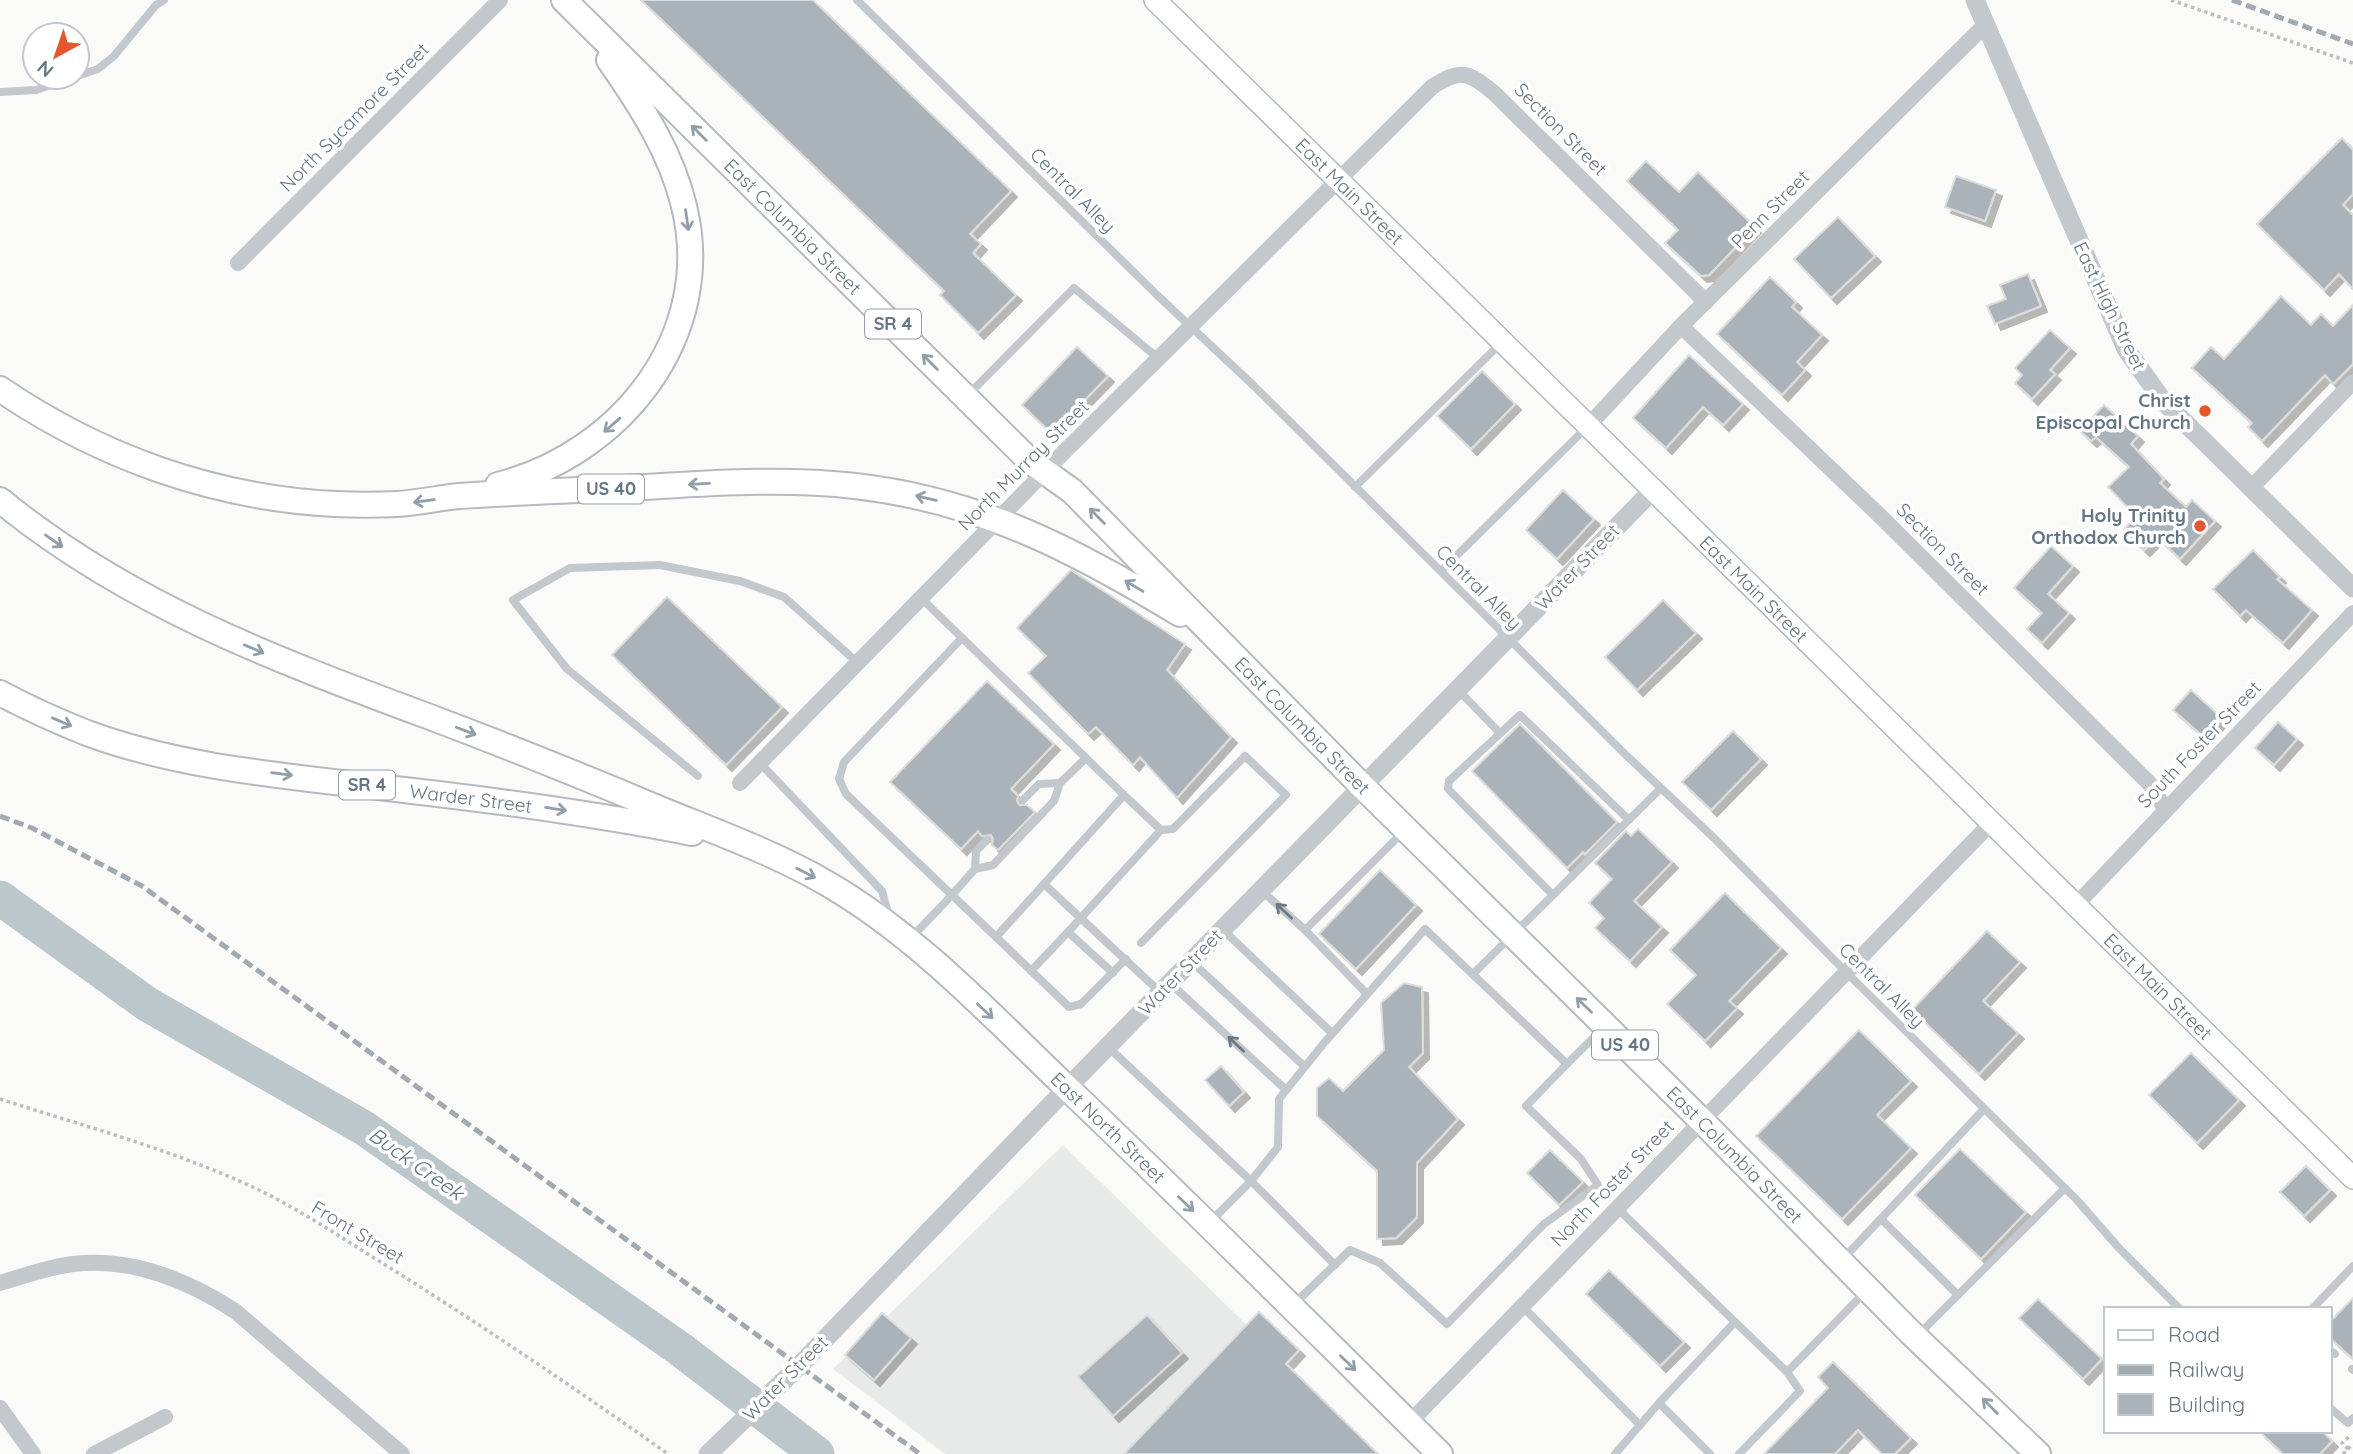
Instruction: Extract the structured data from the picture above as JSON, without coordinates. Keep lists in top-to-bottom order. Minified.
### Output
{"streets":{"main road":["East Main Street","East Columbia Street","SR 4","US 40","Warder Street","East North Street"],"street":["North Sycamore Street","Section Street","Penn Street","East High Street","North Murray Street","Water Street","South Foster Street","North Foster Street"],"lane":["Central Alley"],"path":["Front Street"]},"crossings":[["Section Street","Penn Street"],["Section Street","North Murray Street"],["Section Street","South Foster Street"],["Central Alley","North Murray Street"],["Central Alley","Water Street"],["Central Alley","North Foster Street"],["East Main Street","Penn Street"],["East Main Street","North Murray Street"],["East Main Street","Water Street"],["East Main Street","South Foster Street"],["East Main Street","North Foster Street"],["Penn Street","East High Street"],["East Columbia Street","North Murray Street"],["East Columbia Street","US 40"],["East Columbia Street","Water Street"],["East Columbia Street","North Foster Street"],["North Murray Street","US 40"],["Water Street","East North Street"],["Warder Street","East North Street"],["East North Street","North Foster Street"]],"one_way":["East Columbia Street","East North Street"],"water":["Buck Creek"],"places":["Christ Episcopal Church","Holy Trinity Orthodox Church"],"legend":["Road","Railway","Building"],"north":"bottom left"}
